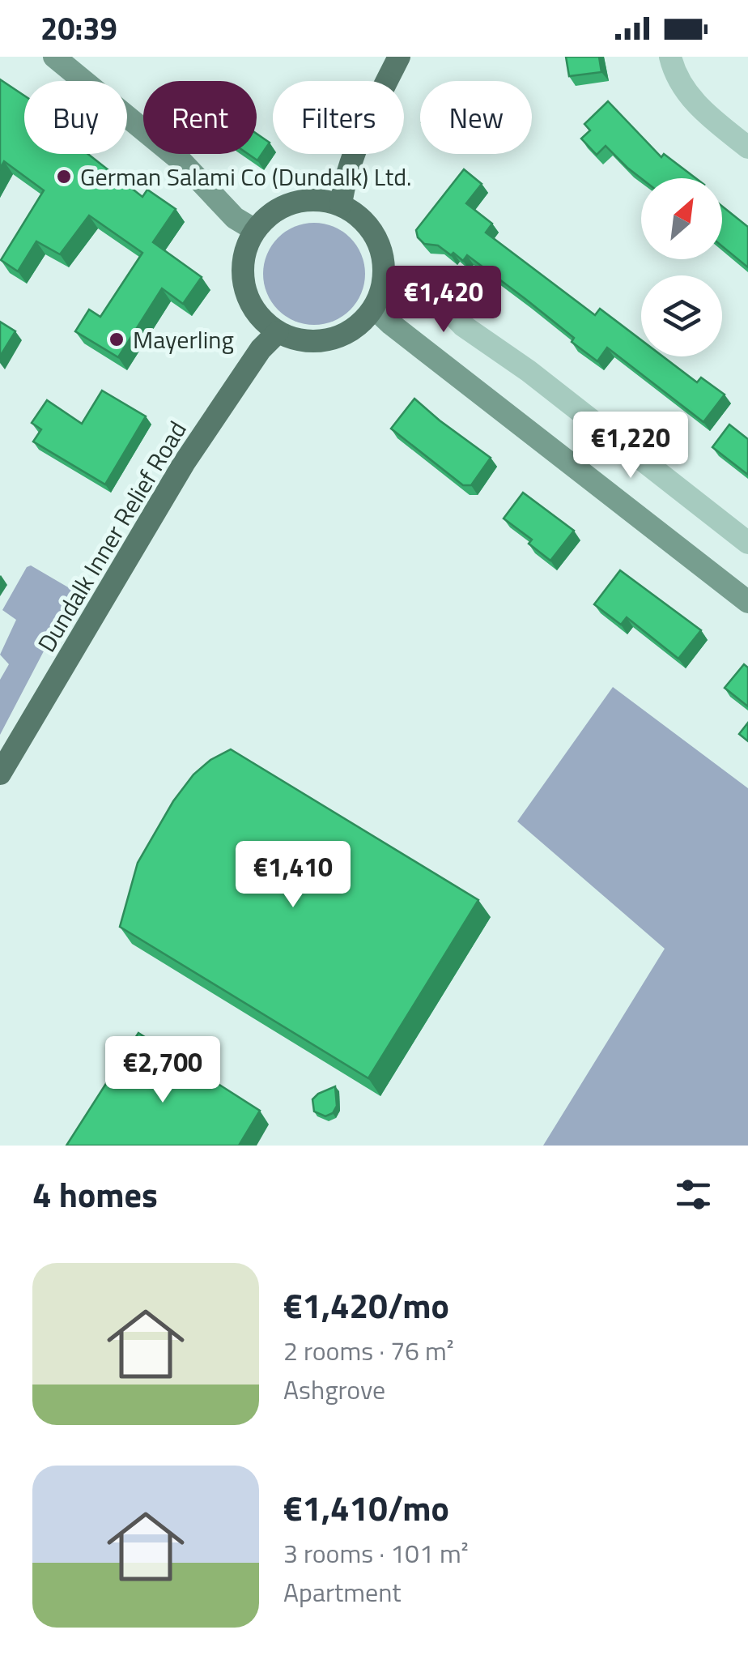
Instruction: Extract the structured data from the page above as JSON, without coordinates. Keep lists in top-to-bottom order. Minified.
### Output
{"streets":{"main road":["Dundalk Inner Relief Road"]},"places":["German Salami Co (Dundalk) Ltd.","Mayerling"],"north":"top right","page":{"status":"20:39","chip":["Buy","Rent","Filters","New"],"price":["€1,420","€1,220","€1,410","€2,700"],"heading":"4 homes","list":[{"name":"€1,420/mo","note":"2 rooms · 76 m² · Ashgrove"},{"name":"€1,410/mo","note":"3 rooms · 101 m² · Apartment"}]}}
